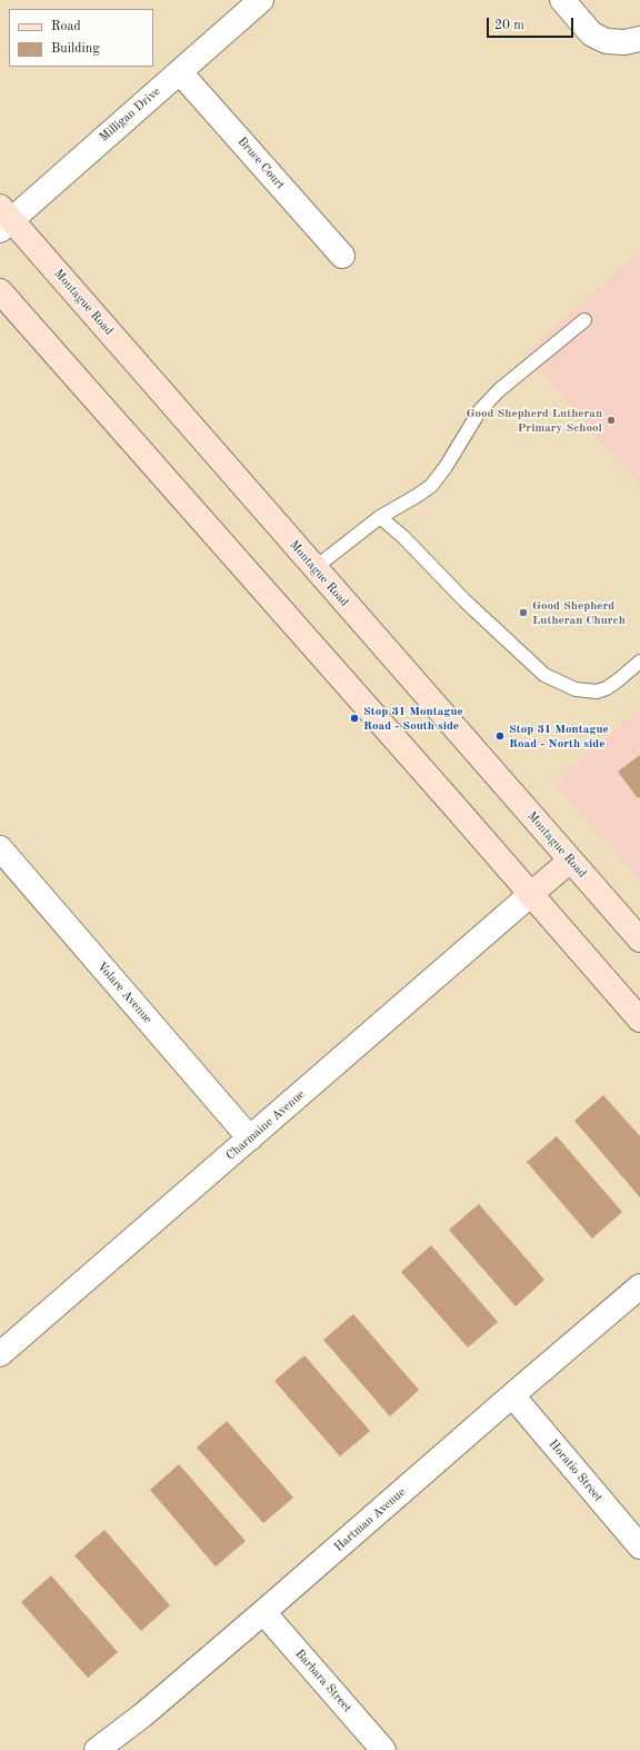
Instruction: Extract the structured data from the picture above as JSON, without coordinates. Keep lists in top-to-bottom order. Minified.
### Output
{"streets":{"main road":["Montague Road"],"street":["Milligan Drive","Bruce Court","Volare Avenue","Charmaine Avenue","Horatio Street","Hartman Avenue","Barbara Street"]},"crossings":[["Milligan Drive","Bruce Court"],["Milligan Drive","Montague Road"],["Volare Avenue","Charmaine Avenue"],["Horatio Street","Hartman Avenue"],["Hartman Avenue","Barbara Street"]],"places":["Good Shepherd Lutheran Primary School","Good Shepherd Lutheran Church","Stop 31 Montague Road - South side","Stop 31 Montague Road - North side"],"legend":["Road","Building"],"scale_bar":"20 m"}
